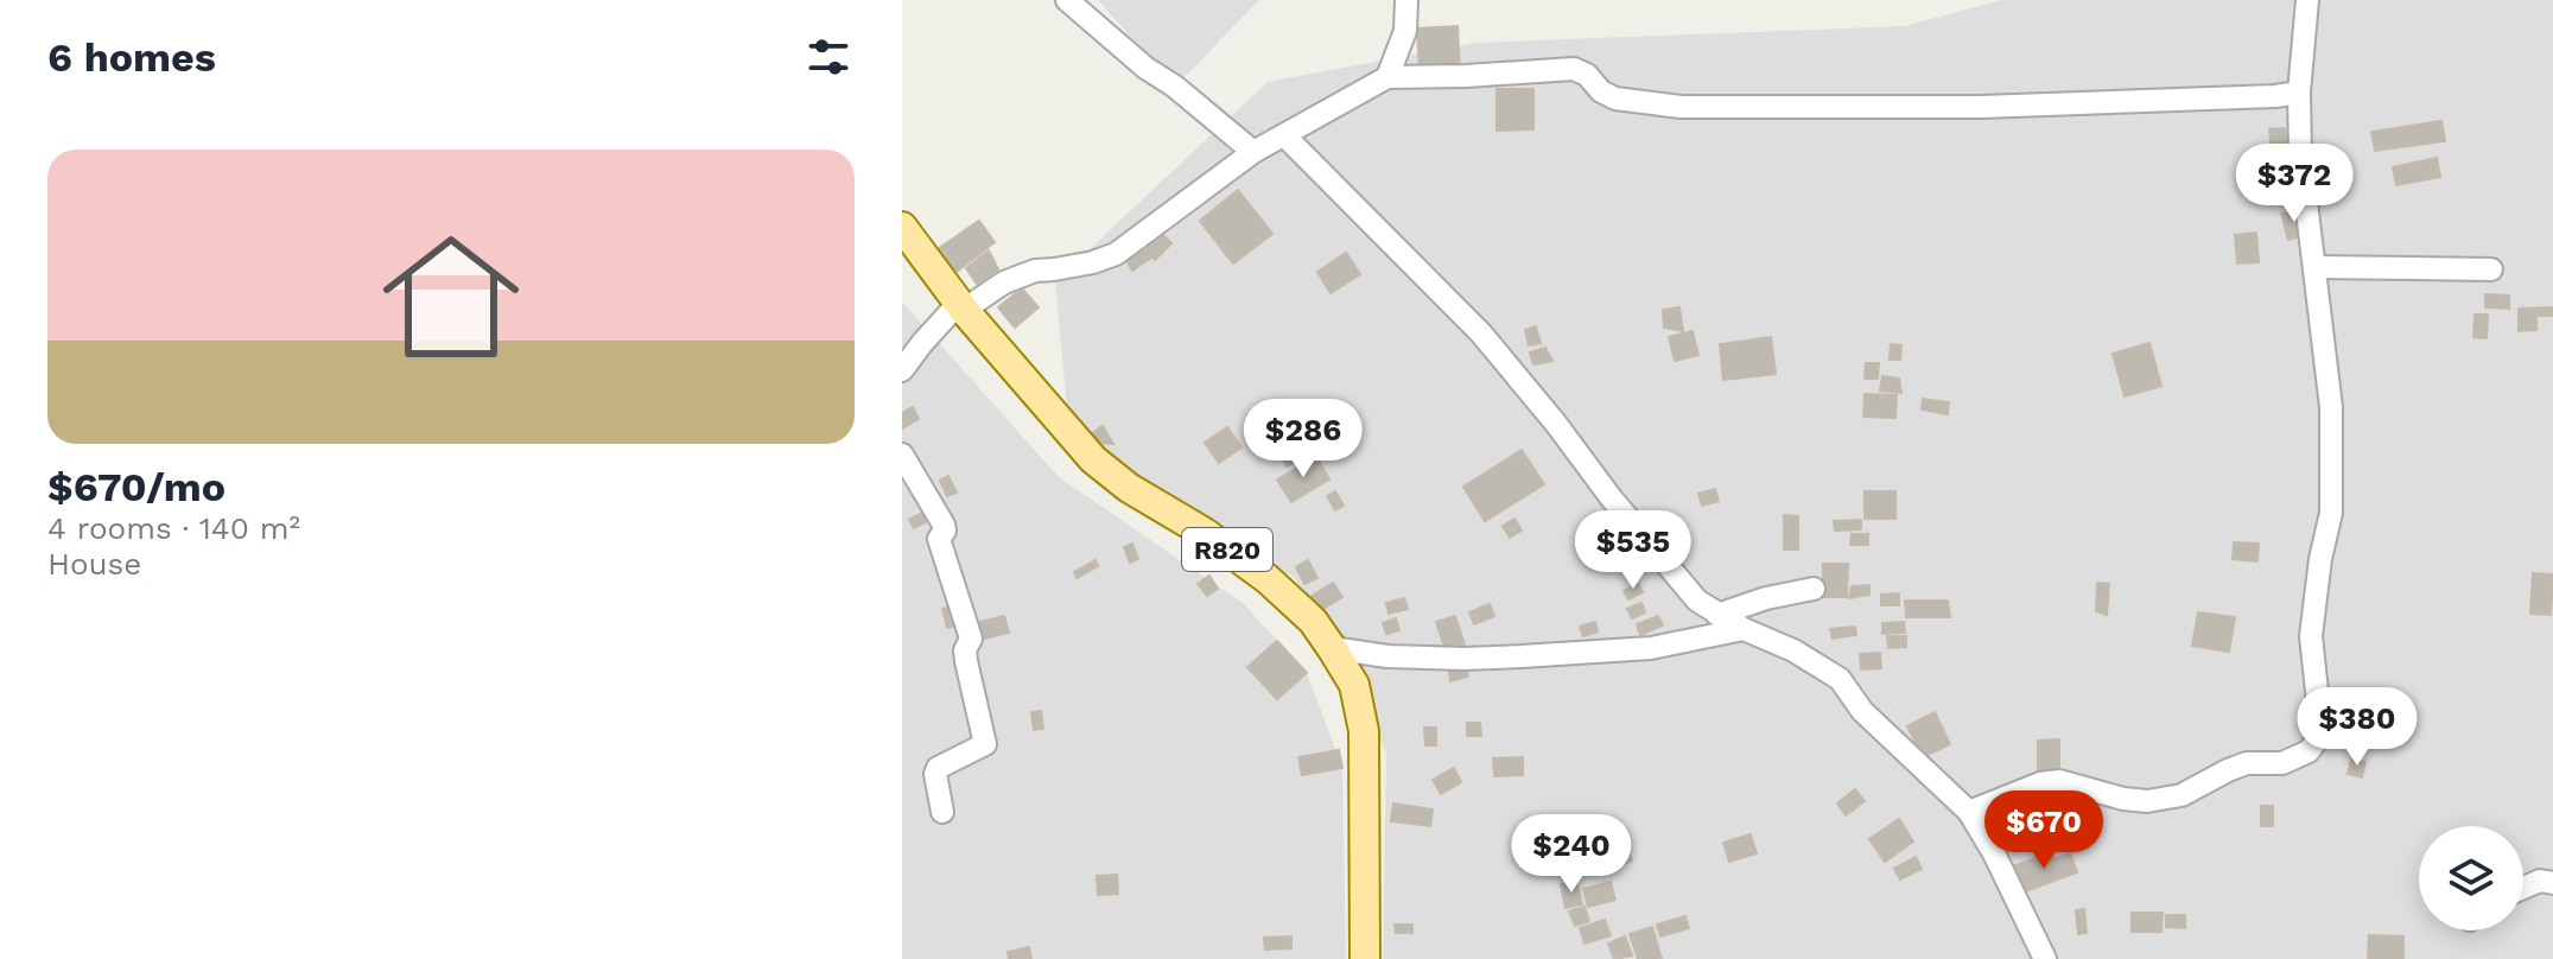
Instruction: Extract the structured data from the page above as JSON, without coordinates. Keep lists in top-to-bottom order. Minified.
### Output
{"streets":{"main road":["R820"]},"page":{"heading":"6 homes","list":[{"name":"$670/mo","note":"4 rooms · 140 m² · House"}],"price":["$372","$286","$535","$380","$670","$240"]}}
